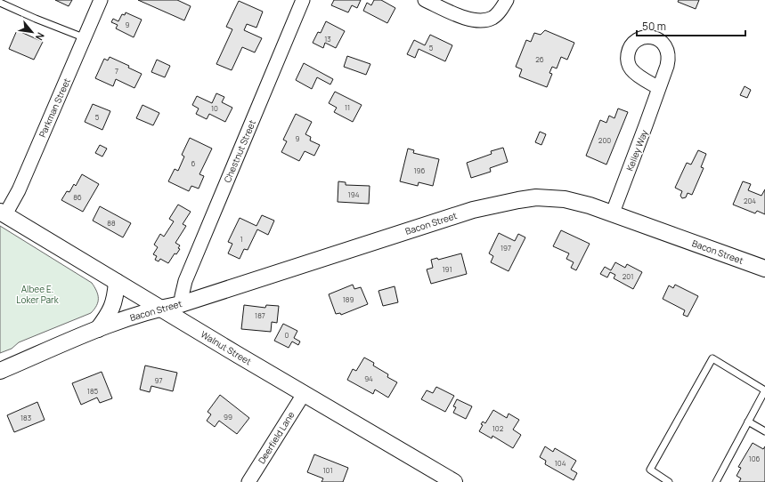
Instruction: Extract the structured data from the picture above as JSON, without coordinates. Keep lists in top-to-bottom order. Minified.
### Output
{"streets":{"street":["Parkman Street","Kelley Way","Chestnut Street","Bacon Street","Walnut Street","Deerfield Lane"]},"crossings":[["Parkman Street","Walnut Street"],["Kelley Way","Bacon Street"],["Chestnut Street","Bacon Street"],["Bacon Street","Walnut Street"],["Walnut Street","Deerfield Lane"]],"parks":["Albee E. Loker Park"],"house_numbers":["9","13","5","26","7","11","10","5","9","200","6","196","194","86","204","88","1","197","191","201","189","187","0","94","97","185","99","183","102","106","104","101"],"scale_bar":"50 m","north":"bottom right"}
